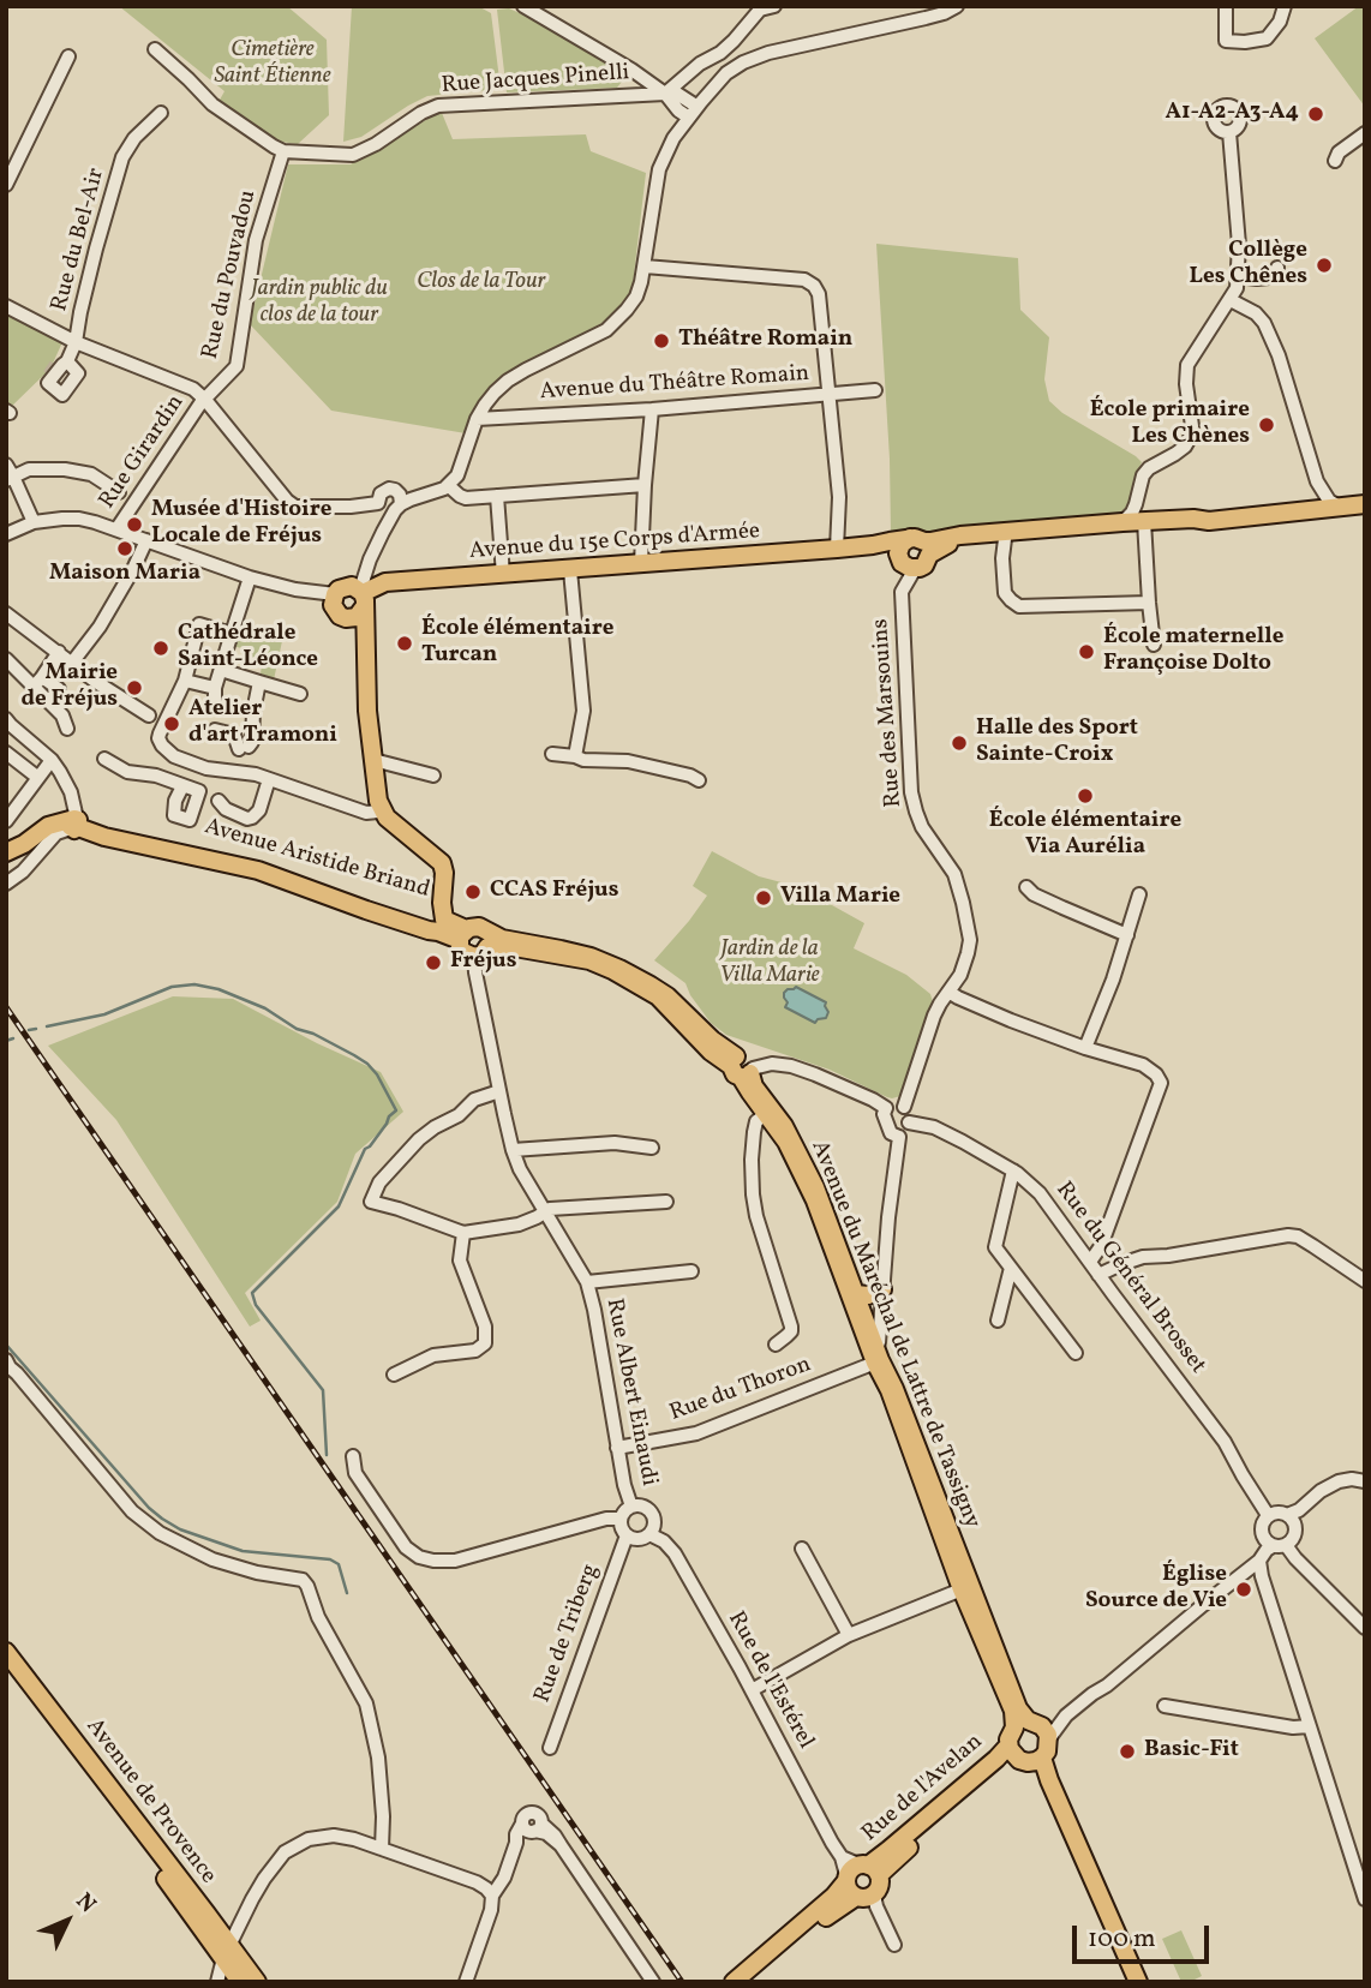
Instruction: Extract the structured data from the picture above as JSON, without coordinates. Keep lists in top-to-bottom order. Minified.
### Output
{"streets":{"main road":["Avenue du 15e Corps d'Armée","Avenue Aristide Briand","Avenue du Maréchal de Lattre de Tassigny","Rue de l'Avelan","Avenue de Provence"],"street":["Rue Jacques Pinelli","Rue du Bel-Air","Rue du Pouvadou","Avenue du Théâtre Romain","Rue Girardin","Rue des Marsouins","Rue du Général Brosset","Rue du Thoron","Rue Albert Einaudi","Rue de Triberg","Rue de l'Estérel"]},"crossings":[["Rue Jacques Pinelli","Rue du Pouvadou"],["Rue du Pouvadou","Rue Girardin"],["Rue des Marsouins","Rue du Général Brosset"],["Avenue du Maréchal de Lattre de Tassigny","Rue du Thoron"],["Rue du Thoron","Rue Albert Einaudi"],["Rue Albert Einaudi","Rue de Triberg"],["Rue Albert Einaudi","Rue de l'Estérel"],["Rue de Triberg","Rue de l'Estérel"],["Rue de l'Estérel","Rue de l'Avelan"]],"parks":["Cimetière Saint Étienne","Clos de la Tour","Jardin public du clos de la tour","Jardin de la Villa Marie"],"places":["A1-A2-A3-A4","Collège Les Chênes","Théâtre Romain","École primaire Les Chènes","Musée d'Histoire Locale de Fréjus","Maison Maria","École élémentaire Turcan","Cathédrale Saint-Léonce","École maternelle Françoise Dolto","Mairie de Fréjus","Atelier d'art Tramoni","Halle des Sport Sainte-Croix","École élémentaire Via Aurélia","CCAS Fréjus","Villa Marie","Fréjus","Église Source de Vie","Basic-Fit"],"scale_bar":"100 m","north":"top right"}
